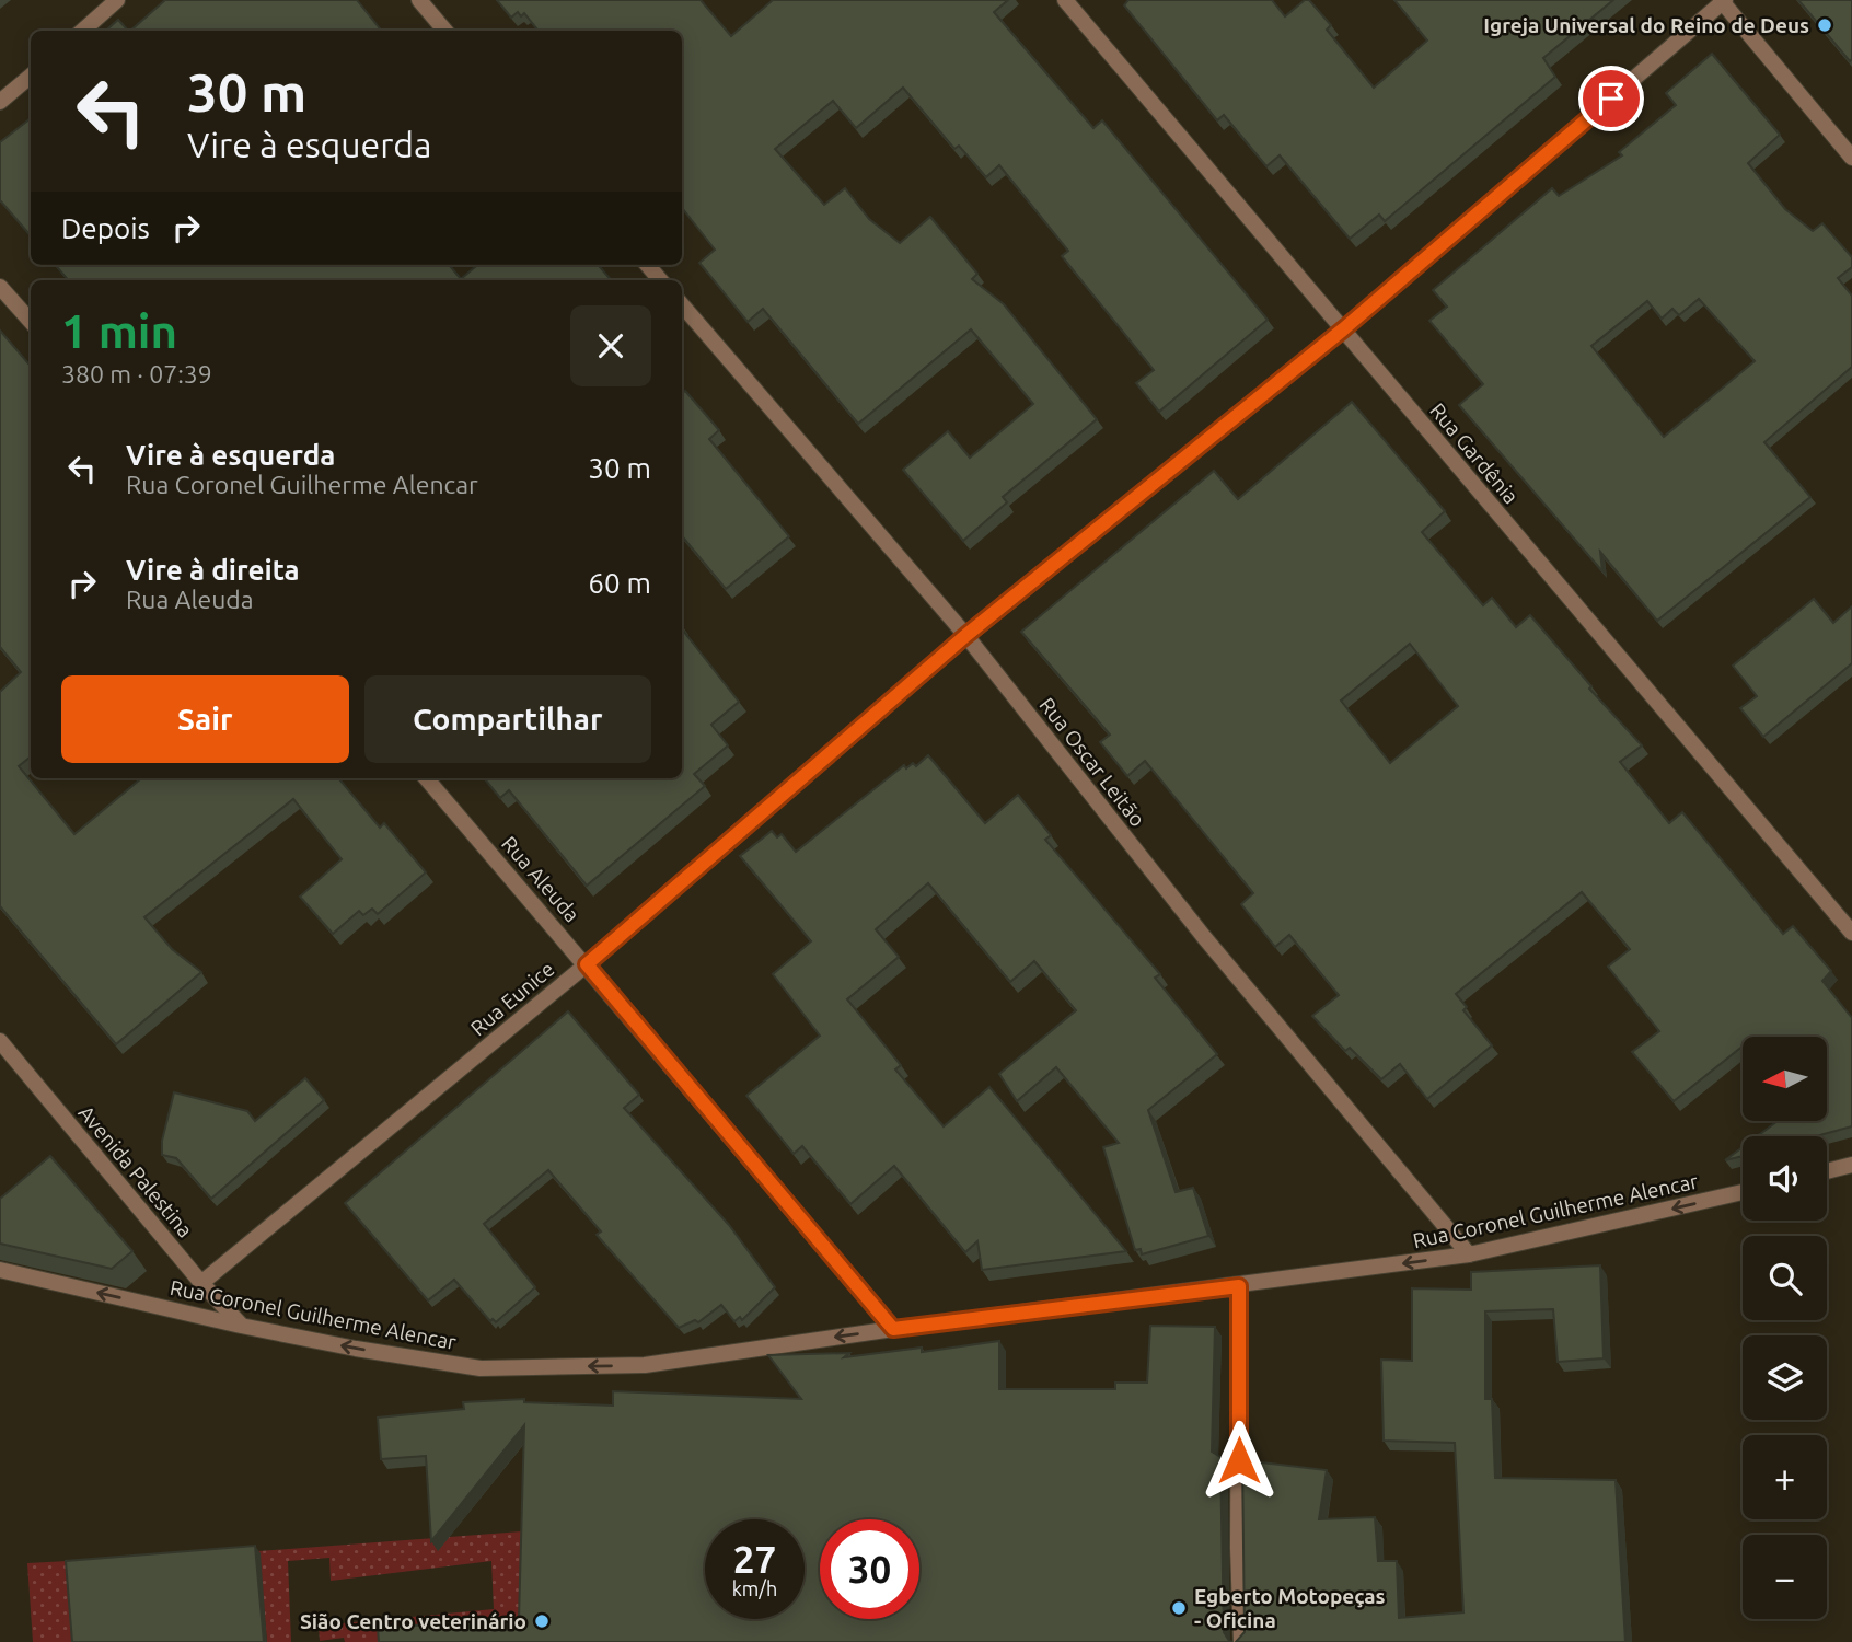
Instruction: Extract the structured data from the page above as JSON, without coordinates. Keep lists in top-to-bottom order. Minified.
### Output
{"streets":{"street":["Rua Gardênia","Rua Oscar Leitão","Rua Aleuda","Rua Eunice","Avenida Palestina","Rua Coronel Guilherme Alencar"]},"crossings":[["Rua Gardênia","Rua Eunice"],["Rua Oscar Leitão","Rua Eunice"],["Rua Oscar Leitão","Rua Coronel Guilherme Alencar"],["Rua Aleuda","Rua Eunice"],["Rua Aleuda","Rua Coronel Guilherme Alencar"],["Rua Eunice","Avenida Palestina"],["Avenida Palestina","Rua Coronel Guilherme Alencar"]],"one_way":["Rua Coronel Guilherme Alencar"],"places":["Igreja Universal do Reino de Deus","Egberto Motopeças - Oficina","Sião Centro veterinário"],"north":"left","page":{"turn":["30 m","Vire à esquerda"],"then":"Depois","heading":["1 min","380 m · 07:39"],"list":[{"name":"Vire à esquerda","note":"Rua Coronel Guilherme Alencar","value":"30 m"},{"name":"Vire à direita","note":"Rua Aleuda","value":"60 m"}],"buttons":["Sair","Compartilhar"],"map_buttons":["+","−"],"speed":"27 km/h","limit":"30"}}
